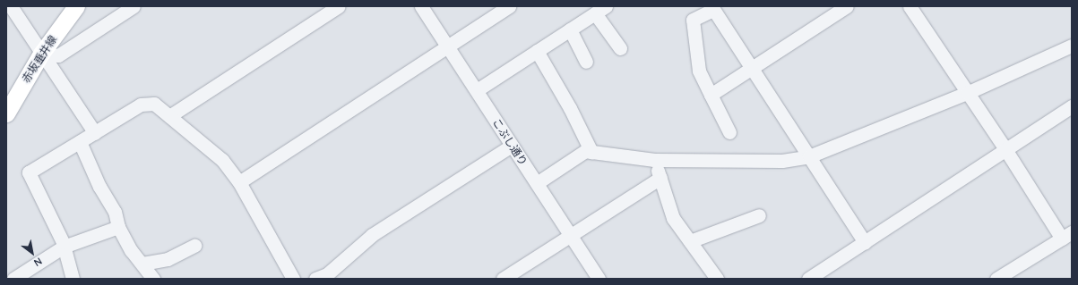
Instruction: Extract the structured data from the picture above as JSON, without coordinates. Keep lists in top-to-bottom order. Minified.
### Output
{"streets":{"main road":["赤坂垂井線"],"street":["こぶし通り"]},"north":"bottom right"}
